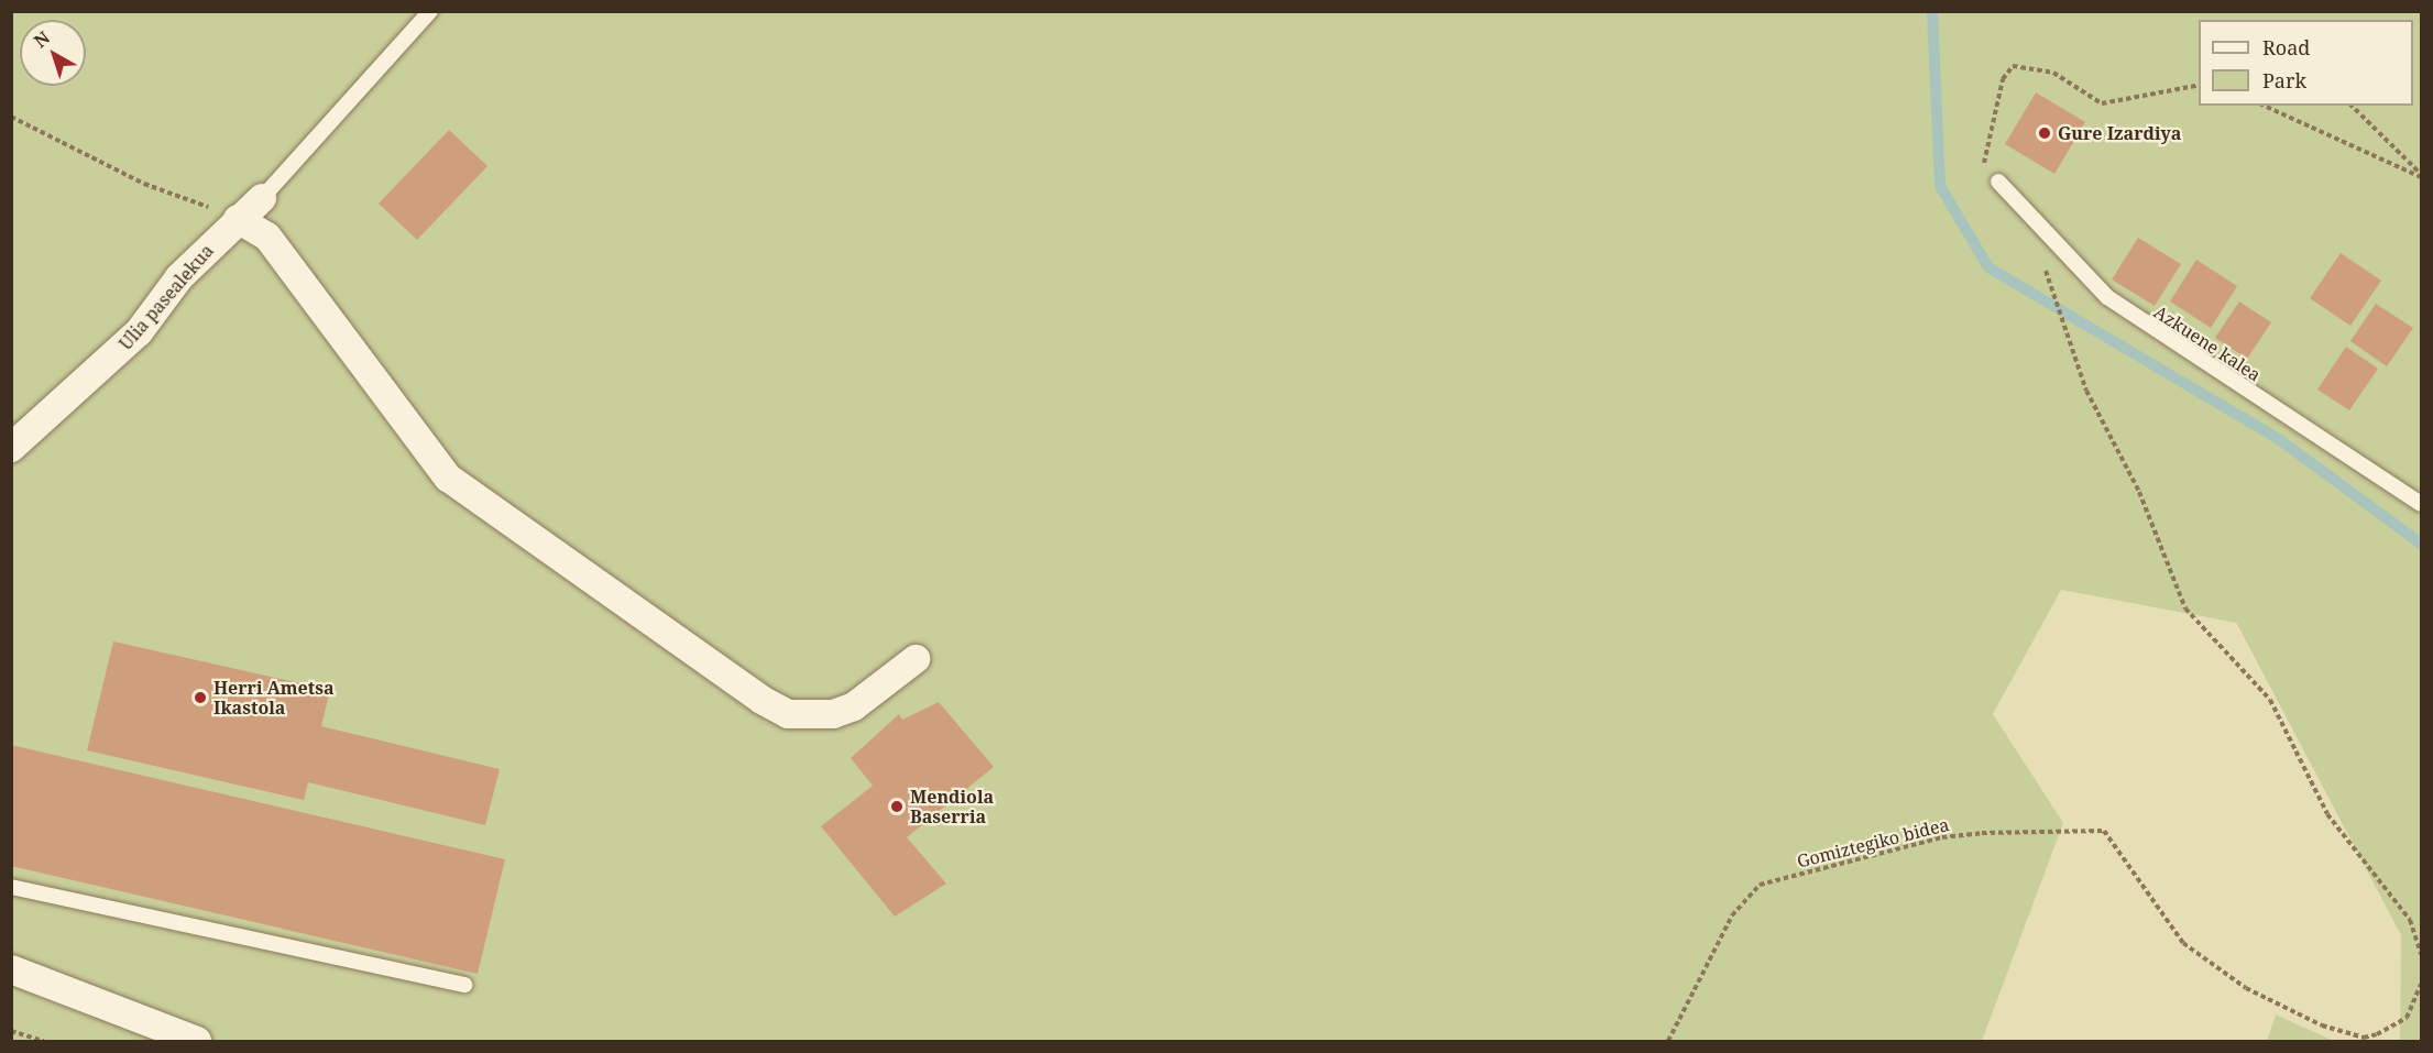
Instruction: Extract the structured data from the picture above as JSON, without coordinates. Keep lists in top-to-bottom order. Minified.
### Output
{"streets":{"street":["Ulia pasealekua"],"lane":["Azkuene kalea"],"path":["Gomiztegiko bidea"]},"places":["Gure Izardiya","Herri Ametsa Ikastola","Mendiola Baserria"],"legend":["Road","Park"],"north":"top left"}
